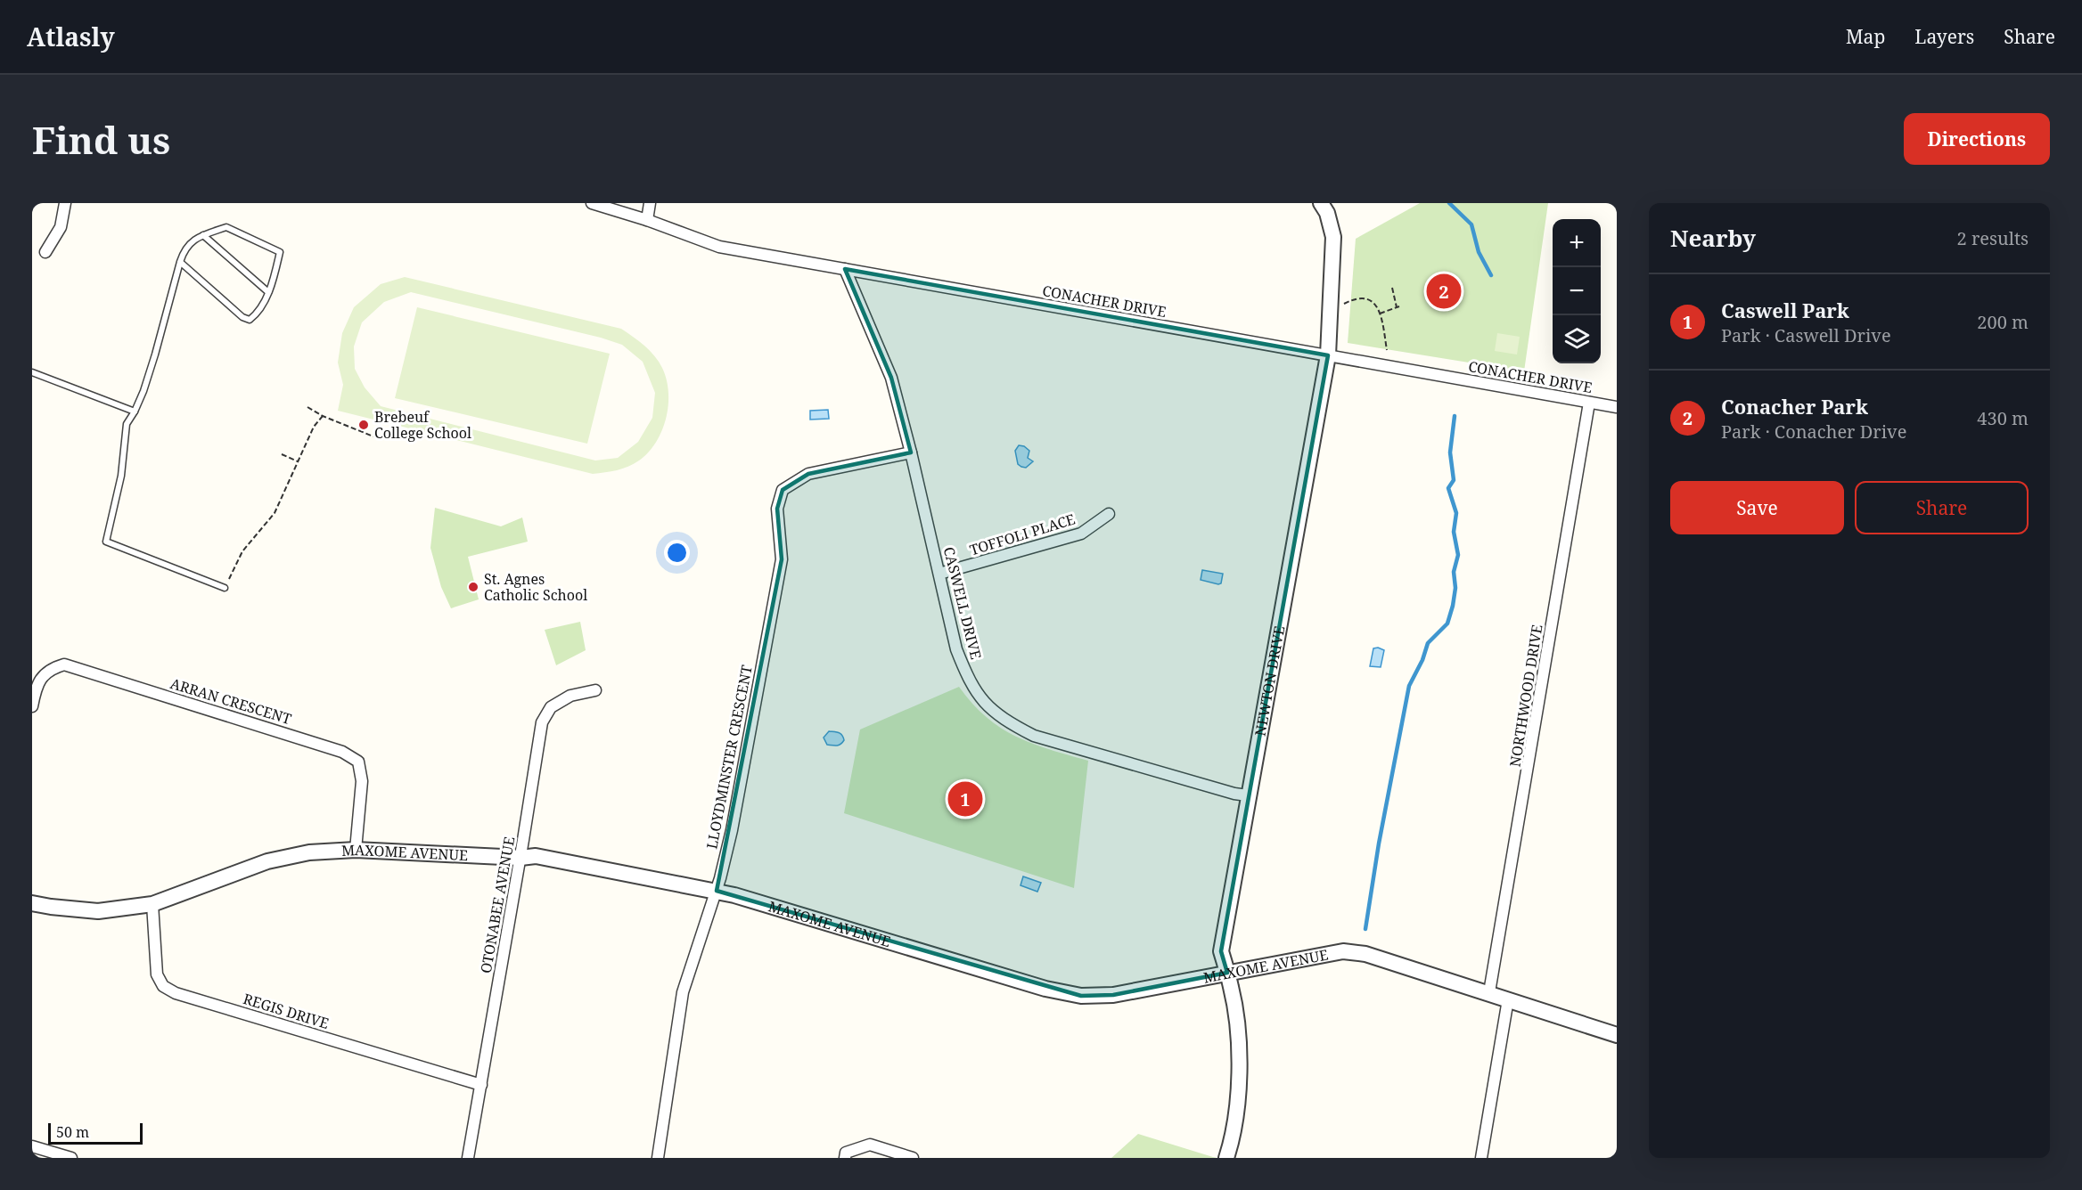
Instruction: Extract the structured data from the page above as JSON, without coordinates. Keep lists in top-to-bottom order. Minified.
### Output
{"streets":{"street":["CONACHER DRIVE","TOFFOLI PLACE","CASWELL DRIVE","NEWTON DRIVE","NORTHWOOD DRIVE","ARRAN CRESCENT","LLOYDMINSTER CRESCENT","MAXOME AVENUE","OTONABEE AVENUE","REGIS DRIVE"]},"crossings":[["CONACHER DRIVE","CASWELL DRIVE"],["CONACHER DRIVE","NEWTON DRIVE"],["CONACHER DRIVE","NORTHWOOD DRIVE"],["TOFFOLI PLACE","CASWELL DRIVE"],["CASWELL DRIVE","NEWTON DRIVE"],["CASWELL DRIVE","LLOYDMINSTER CRESCENT"],["NEWTON DRIVE","MAXOME AVENUE"],["NORTHWOOD DRIVE","MAXOME AVENUE"],["ARRAN CRESCENT","MAXOME AVENUE"],["LLOYDMINSTER CRESCENT","MAXOME AVENUE"],["MAXOME AVENUE","OTONABEE AVENUE"],["MAXOME AVENUE","REGIS DRIVE"],["OTONABEE AVENUE","REGIS DRIVE"]],"places":["Brebeuf College School","St. Agnes Catholic School"],"scale_bar":"50 m","page":{"header":"Atlasly","nav":["Map","Layers","Share"],"buttons":["Directions",["Save","Share"]],"title":"Find us","heading":["Nearby","2 results"],"map_buttons":["+","−"],"pins":["2","1"],"list":[{"mark":"1","name":"Caswell Park","note":"Park · Caswell Drive","value":"200 m"},{"mark":"2","name":"Conacher Park","note":"Park · Conacher Drive","value":"430 m"}],"scale":"50 m"}}
